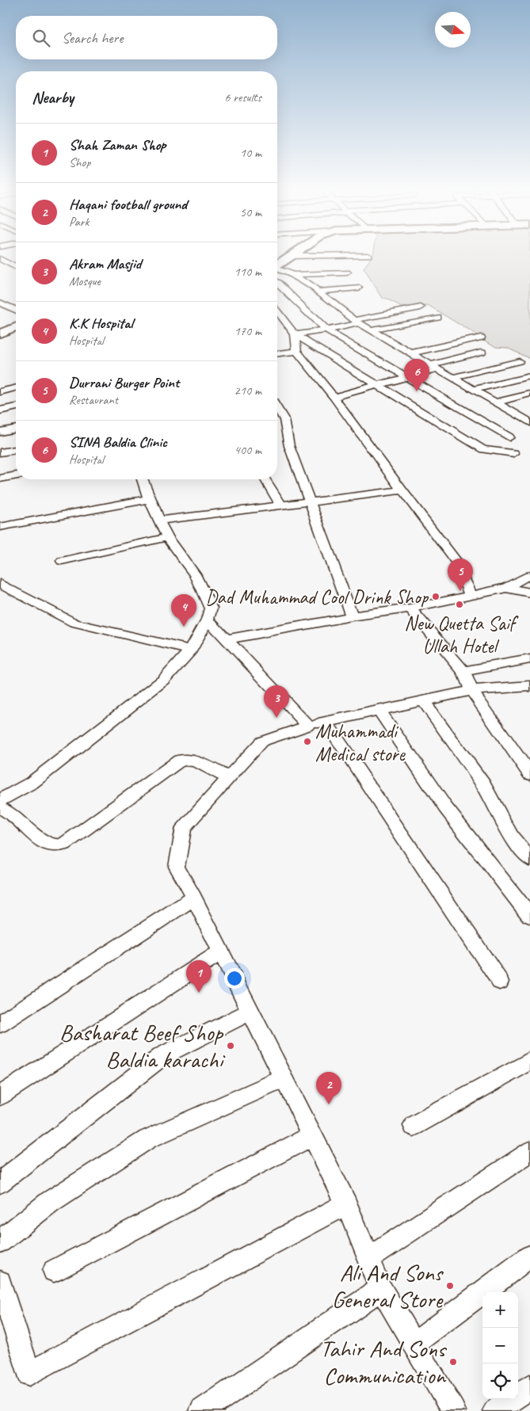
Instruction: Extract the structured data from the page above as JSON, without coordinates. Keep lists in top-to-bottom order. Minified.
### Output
{"places":["Dad Muhammad Cool Drink Shop","New Quetta Saif Ullah Hotel","Muhammadi Medical store","Basharat Beef Shop Baldia karachi","Ali And Sons General Store","Tahir And Sons Communication"],"north":"right","page":{"search":"Search here","heading":["Nearby","6 results"],"list":[{"mark":"1","name":"Shah Zaman Shop","note":"Shop","value":"10 m"},{"mark":"2","name":"Haqani football ground","note":"Park","value":"50 m"},{"mark":"3","name":"Akram Masjid","note":"Mosque","value":"110 m"},{"mark":"4","name":"K.K Hospital","note":"Hospital","value":"170 m"},{"mark":"5","name":"Durrani Burger Point","note":"Restaurant","value":"210 m"},{"mark":"6","name":"SINA Baldia Clinic","note":"Hospital","value":"400 m"}],"pins":["6","5","4","3","1","2"],"map_buttons":["+","−"]}}
